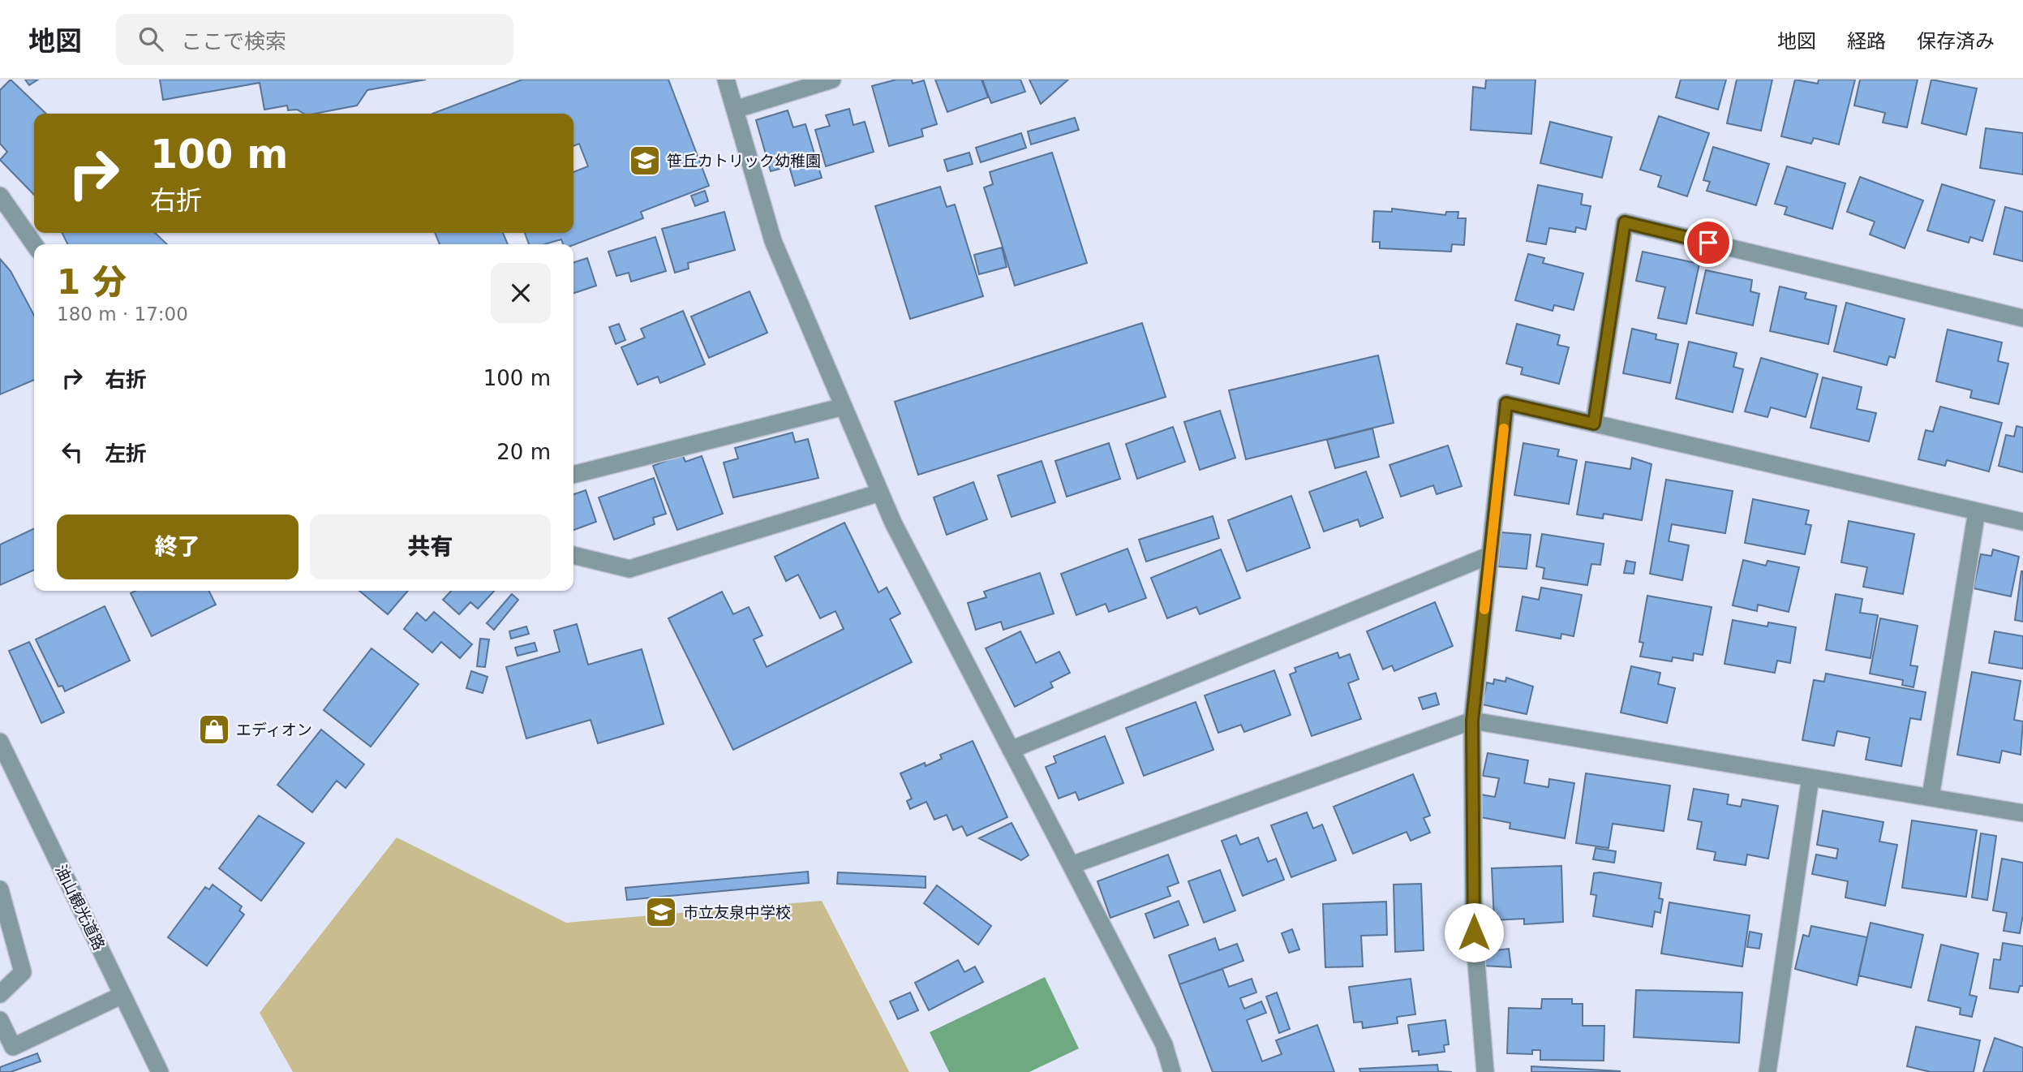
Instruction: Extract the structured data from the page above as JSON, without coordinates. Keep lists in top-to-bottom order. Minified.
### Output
{"streets":{"street":["油山観光道路"]},"places":{"school or university":["笹丘カトリック幼稚園","市立友泉中学校"],"shop":["エディオン"]},"page":{"header":"地図","search":"ここで検索","nav":["地図","経路","保存済み"],"turn":["100 m","右折"],"heading":["1 分","180 m · 17:00"],"list":[{"name":"右折","value":"100 m"},{"name":"左折","value":"20 m"}],"buttons":["終了","共有"]}}
